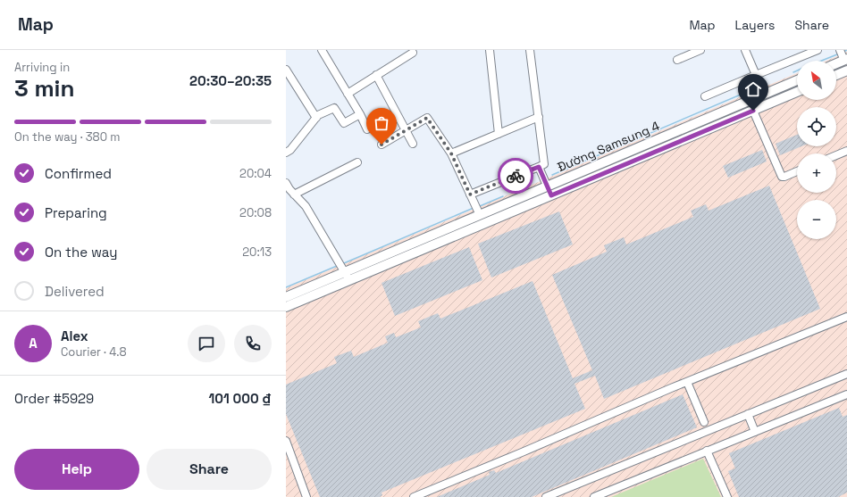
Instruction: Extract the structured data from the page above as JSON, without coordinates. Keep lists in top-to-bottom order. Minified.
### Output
{"streets":{"main road":["Đường Samsung 4"]},"north":"top left","page":{"header":"Map","nav":["Map","Layers","Share"],"heading":["3 min","Arriving in","20:30–20:35"],"panel":["Alex","Courier · 4.8","Order #5929","101 000 ₫"],"map_buttons":["+","−"],"bar":"On the way · 380 m","list":[["Confirmed","20:04"],["Preparing","20:08"],["On the way","20:13"],"Delivered"],"round":"A","buttons":["Help","Share"]}}
